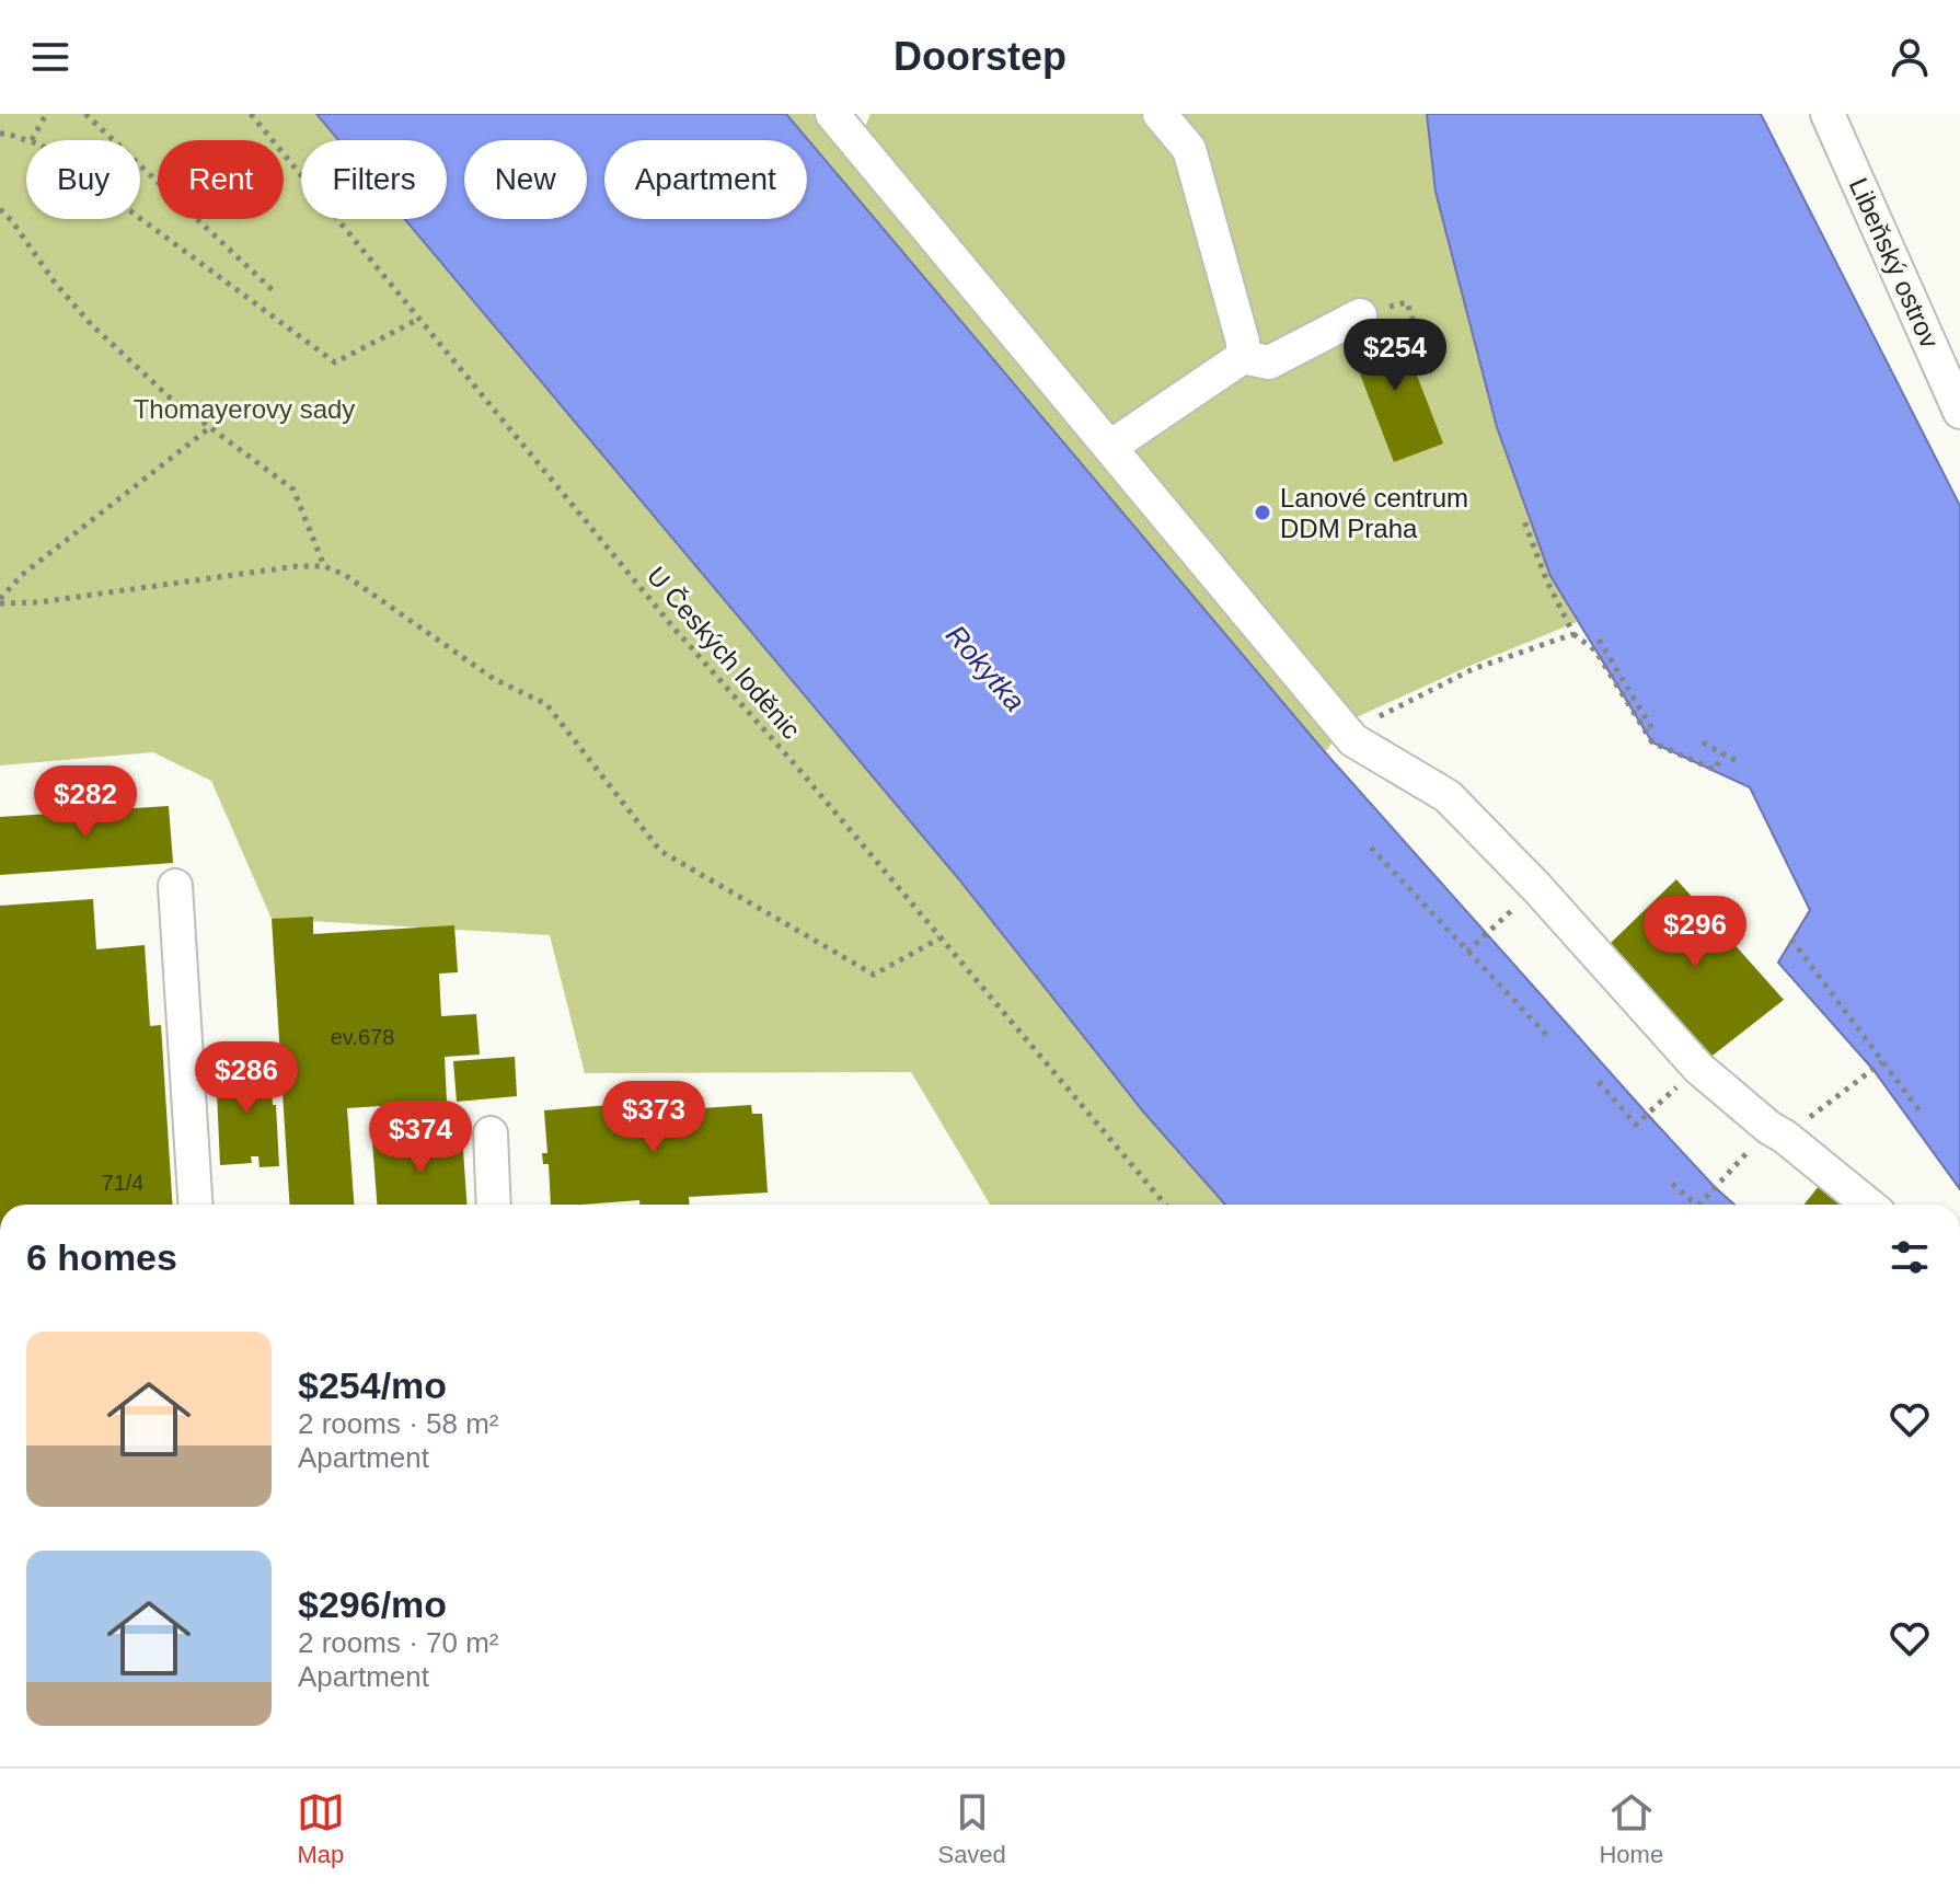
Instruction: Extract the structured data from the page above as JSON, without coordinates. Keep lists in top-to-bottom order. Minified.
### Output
{"streets":{"street":["Libeňský ostrov"],"path":["U Českých loděnic"]},"water":["Rokytka"],"parks":["Thomayerovy sady"],"places":["Lanové centrum DDM Praha"],"house_numbers":["ev.678","71/4"],"page":{"header":"Doorstep","chip":["Buy","Rent","Filters","New","Apartment"],"price":["$254","$282","$296","$286","$373","$374"],"heading":"6 homes","list":[{"name":"$254/mo","note":"2 rooms · 58 m² · Apartment"},{"name":"$296/mo","note":"2 rooms · 70 m² · Apartment"}],"tabs":["Map","Saved","Home"]}}
